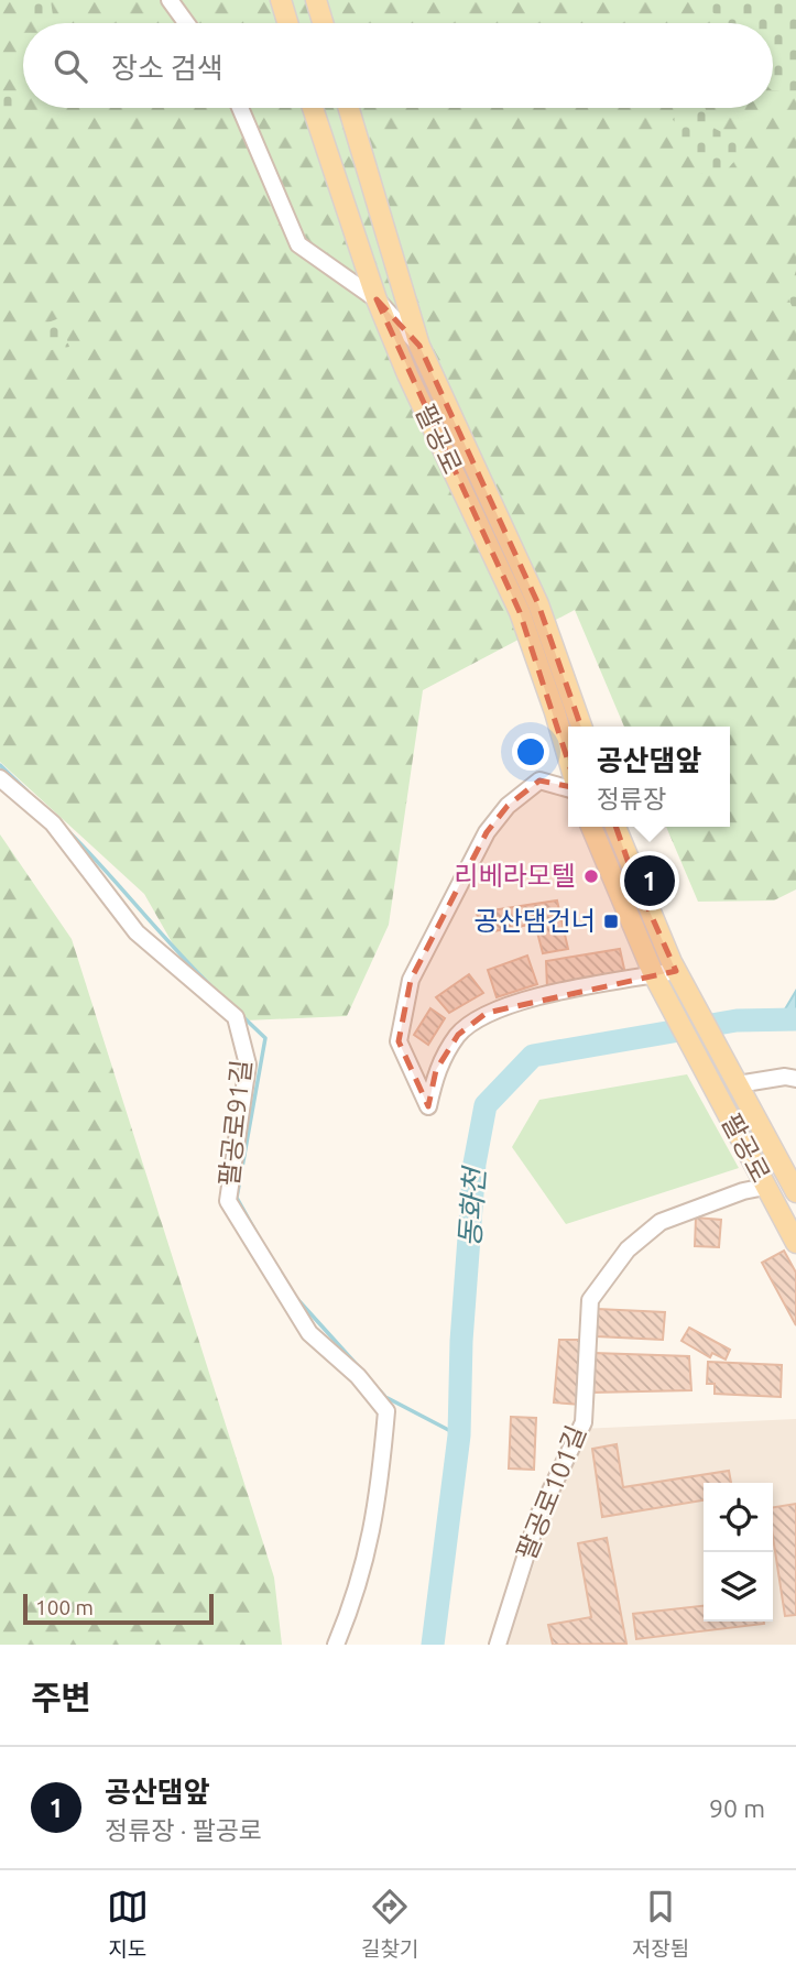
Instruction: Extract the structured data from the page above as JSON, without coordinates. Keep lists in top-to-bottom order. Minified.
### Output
{"streets":{"main road":["팔공로"],"street":["팔공로91길","팔공로101길"]},"crossings":[["팔공로","팔공로101길"]],"water":["동화천"],"places":{"other":["리베라모텔"],"transit":["공산댐건너"]},"scale_bar":"100 m","page":{"search":"장소 검색","popup":["공산댐앞","정류장"],"pins":"1","scale":"100 m","heading":"주변","list":[{"mark":"1","name":"공산댐앞","note":"정류장 · 팔공로","value":"90 m"}],"nav":["지도","길찾기","저장됨"]}}
